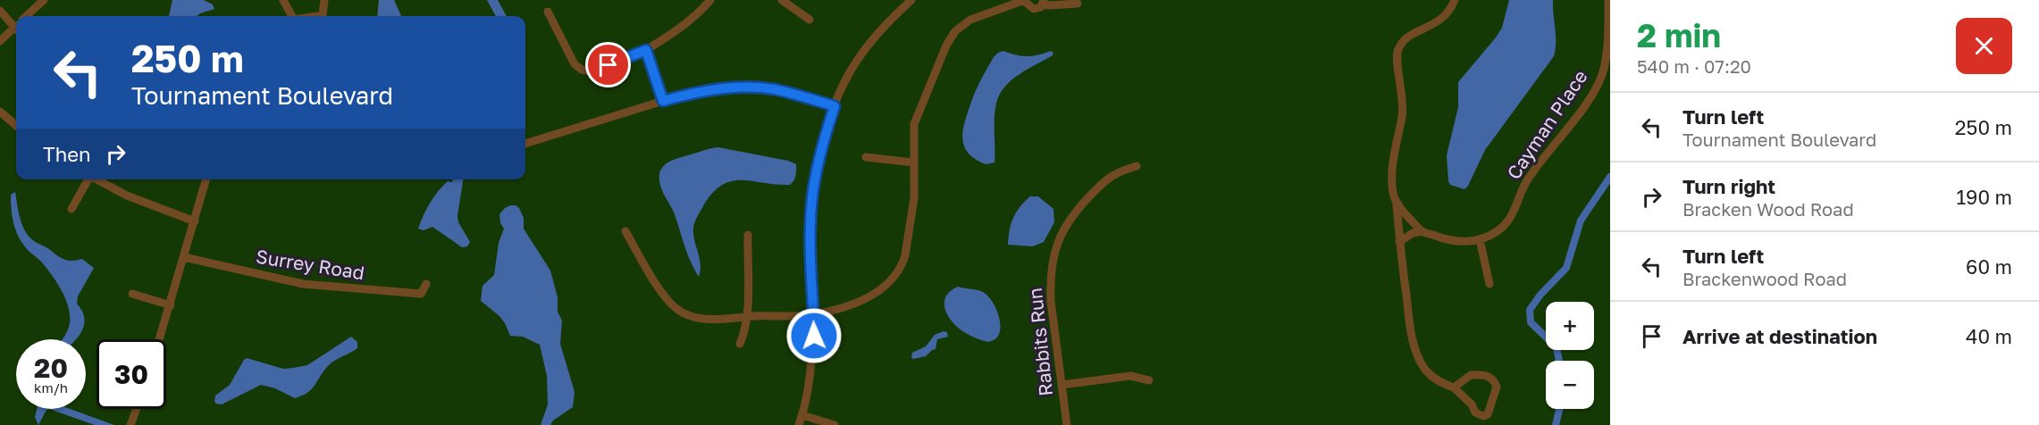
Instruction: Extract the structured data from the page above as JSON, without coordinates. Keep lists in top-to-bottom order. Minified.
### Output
{"streets":{"street":["Cayman Place","Surrey Road","Rabbits Run"]},"page":{"heading":["2 min","540 m · 07:20"],"turn":["250 m","Tournament Boulevard"],"list":[{"name":"Turn left","note":"Tournament Boulevard","value":"250 m"},{"name":"Turn right","note":"Bracken Wood Road","value":"190 m"},{"name":"Turn left","note":"Brackenwood Road","value":"60 m"},{"name":"Arrive at destination","value":"40 m"}],"then":"Then","map_buttons":["+","−"],"speed":"20 km/h","limit":"30"}}
